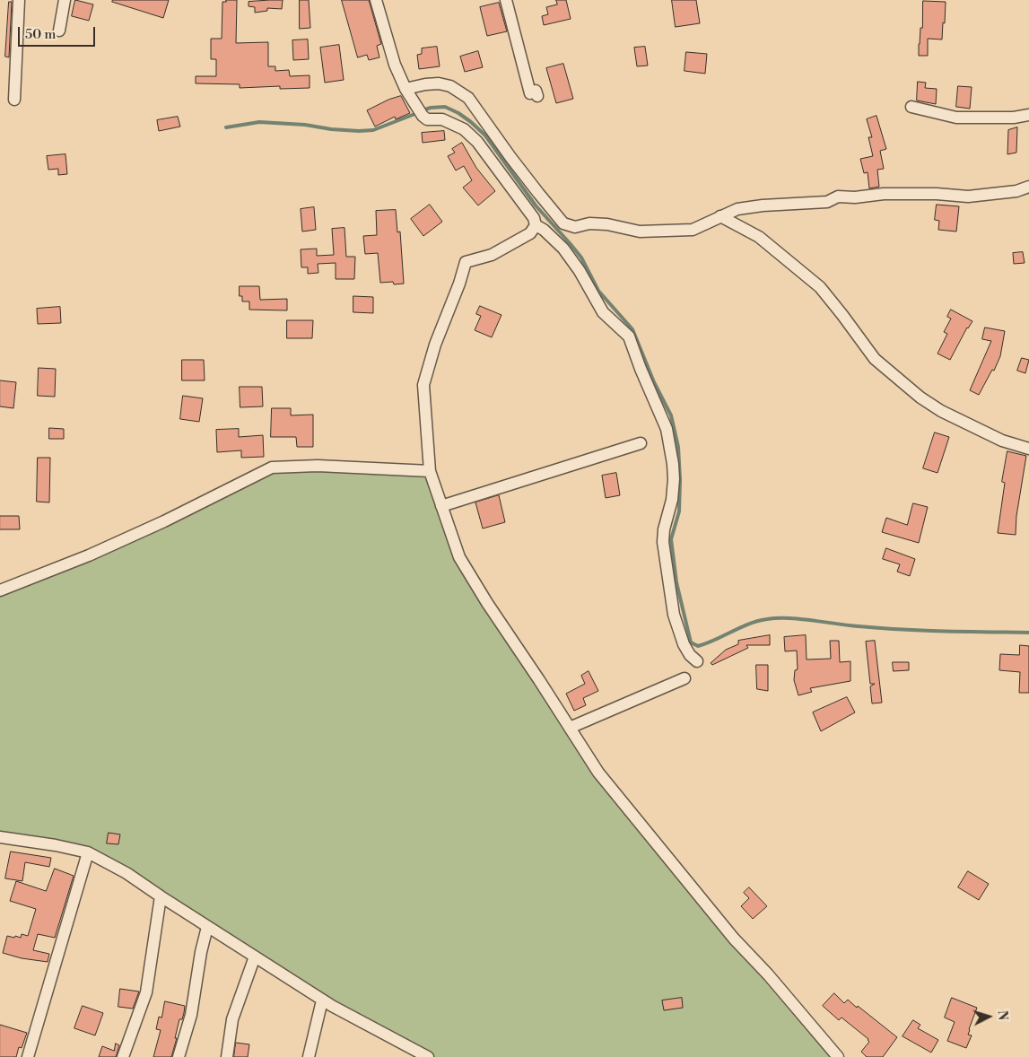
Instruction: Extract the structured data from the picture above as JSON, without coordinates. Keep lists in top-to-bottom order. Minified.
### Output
{"scale_bar":"50 m","north":"right"}
